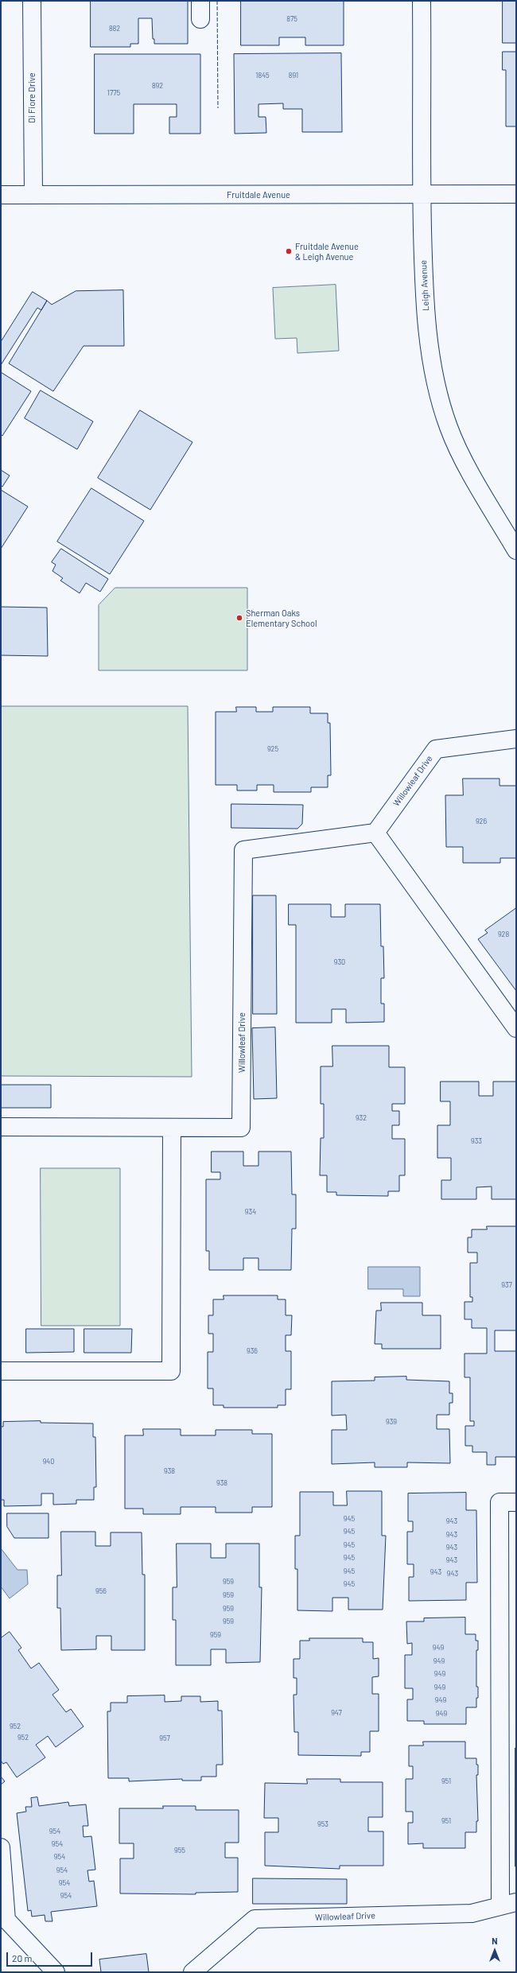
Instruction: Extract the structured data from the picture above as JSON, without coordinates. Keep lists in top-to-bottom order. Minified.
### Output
{"streets":{"street":["Di Fiore Drive","Fruitdale Avenue","Leigh Avenue","Willowleaf Drive"]},"crossings":[["Di Fiore Drive","Fruitdale Avenue"],["Fruitdale Avenue","Leigh Avenue"]],"places":["Fruitdale Avenue & Leigh Avenue","Sherman Oaks Elementary School"],"house_numbers":["875","882","1845","891","892","1775","925","926","928","930","932","933","934","937","936","939","940","938","938","945","943","945","943","945","943","945","943","945","943","943","959","945","956","959","959","959","959","949","949","949","949","949","947","949","952","952","957","951","951","953","954","954","955","954","954","954","954"],"scale_bar":"20 m","north":"top"}
